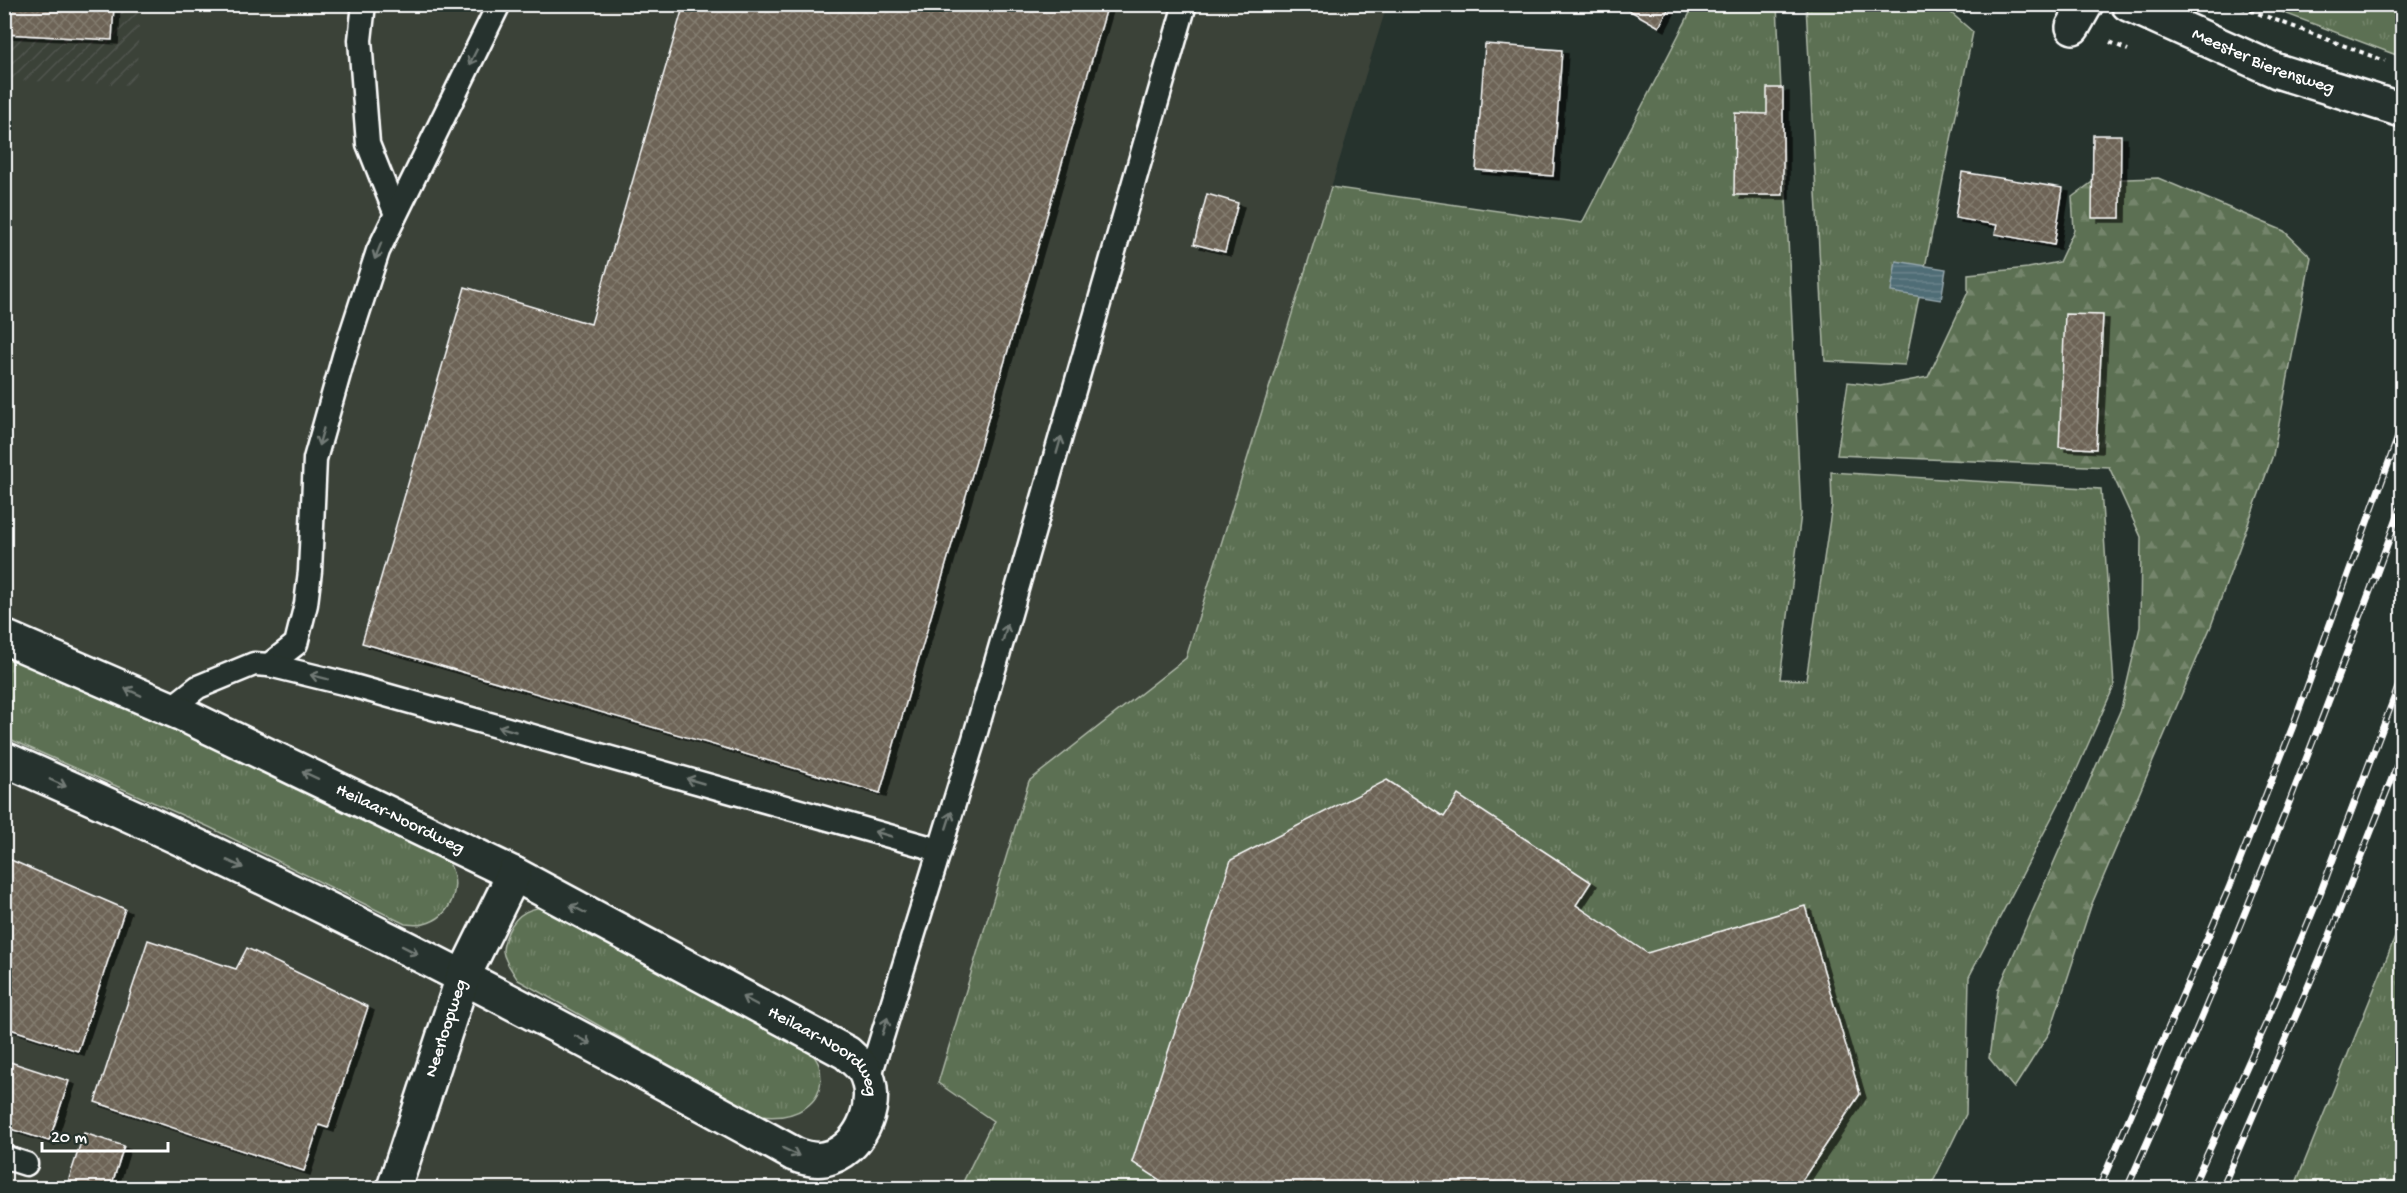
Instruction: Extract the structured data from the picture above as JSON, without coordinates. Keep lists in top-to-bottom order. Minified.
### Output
{"streets":{"street":["Meester Bierensweg","Heilaar-Noordweg","Neerloopweg"]},"crossings":[["Heilaar-Noordweg","Neerloopweg"]],"scale_bar":"20 m"}
